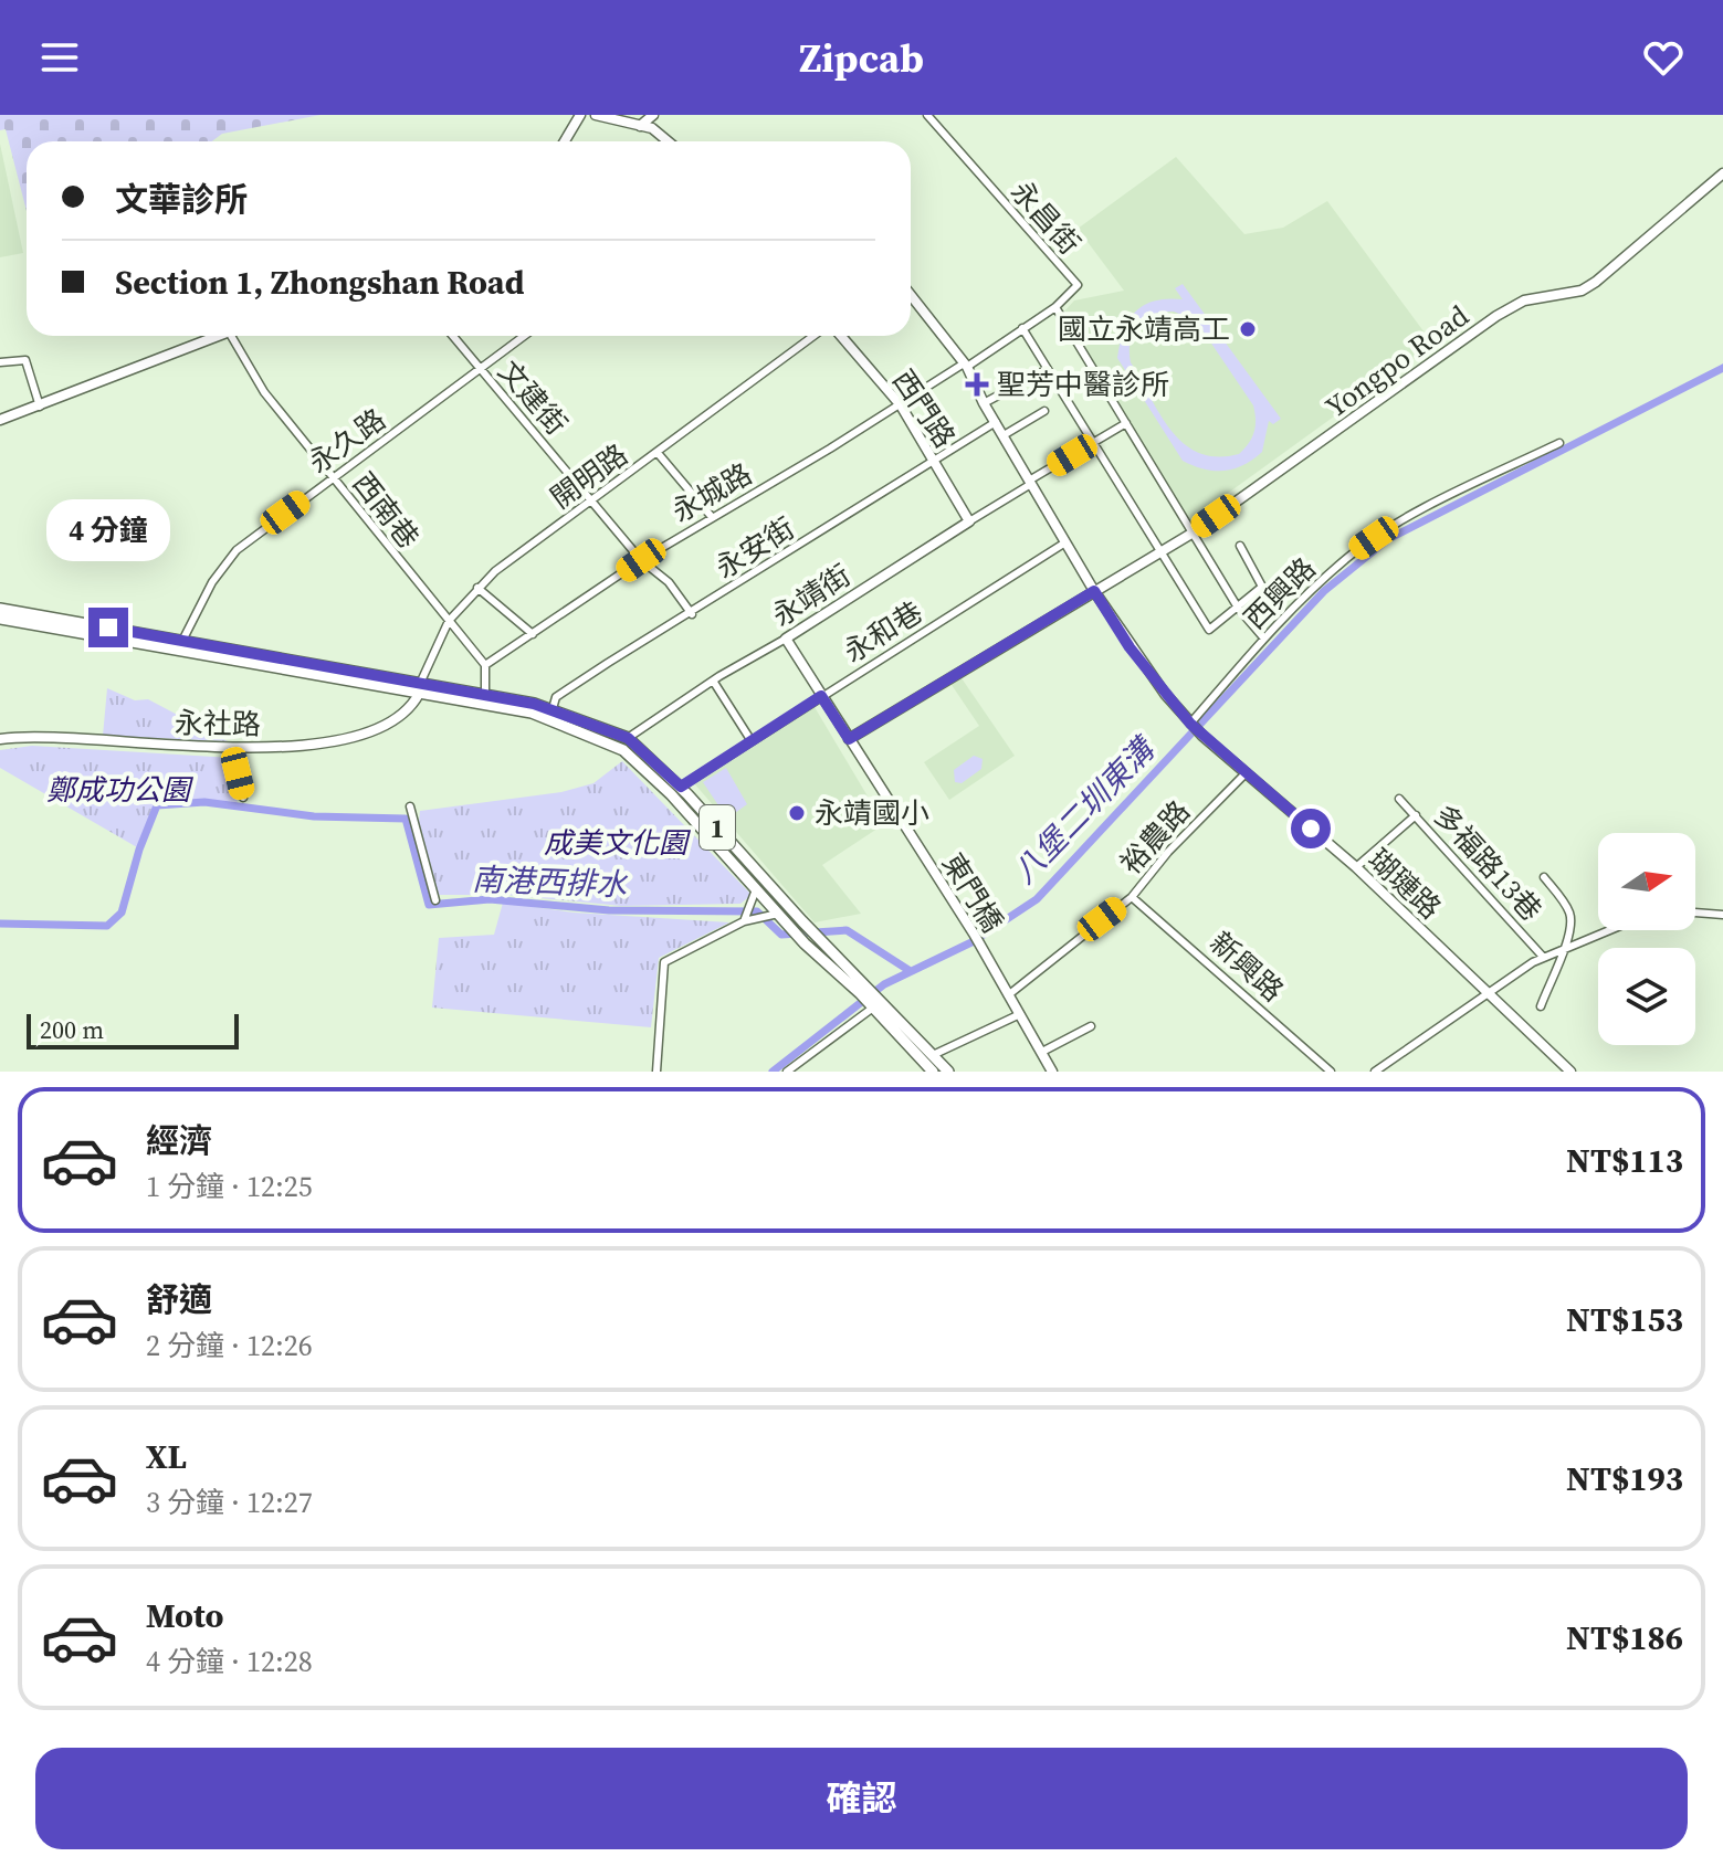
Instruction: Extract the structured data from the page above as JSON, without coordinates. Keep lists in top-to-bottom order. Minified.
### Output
{"streets":{"main road":["1"],"street":["永昌街","Yongpo Road","文建街","西門路","永久路","開明路","永城路","西南巷","永安街","西興路","永靖街","永和巷","永社路","裕農路","多福路13巷","瑚璉路","東門橋","新興路"]},"crossings":[["Yongpo Road","東門橋"],["文建街","永久路"],["文建街","開明路"],["文建街","永城路"],["文建街","永安街"],["西門路","永城路"],["西門路","永安街"],["西門路","永靖街"],["永久路","西南巷"],["永久路","1"],["開明路","西南巷"],["開明路","永社路"],["開明路","1"],["永城路","西南巷"],["永安街","1"],["西興路","瑚璉路"],["永靖街","1"],["永靖街","東門橋"],["永和巷","1"],["永和巷","東門橋"],["永社路","1"],["裕農路","瑚璉路"],["裕農路","東門橋"],["裕農路","新興路"]],"water":["八堡二圳東溝","南港西排水"],"parks":["鄭成功公園","成美文化園"],"places":{"other":["國立永靖高工","永靖國小"],"health":["聖芳中醫診所"]},"scale_bar":"200 m","north":"right","page":{"header":"Zipcab","banner":["文華診所","Section 1, Zhongshan Road"],"bubble":"4 分鐘","scale":"200 m","list":[{"name":"經濟","note":"1 分鐘 · 12:25","value":"NT$113"},{"name":"舒適","note":"2 分鐘 · 12:26","value":"NT$153"},{"name":"XL","note":"3 分鐘 · 12:27","value":"NT$193"},{"name":"Moto","note":"4 分鐘 · 12:28","value":"NT$186"}],"buttons":"確認"}}
